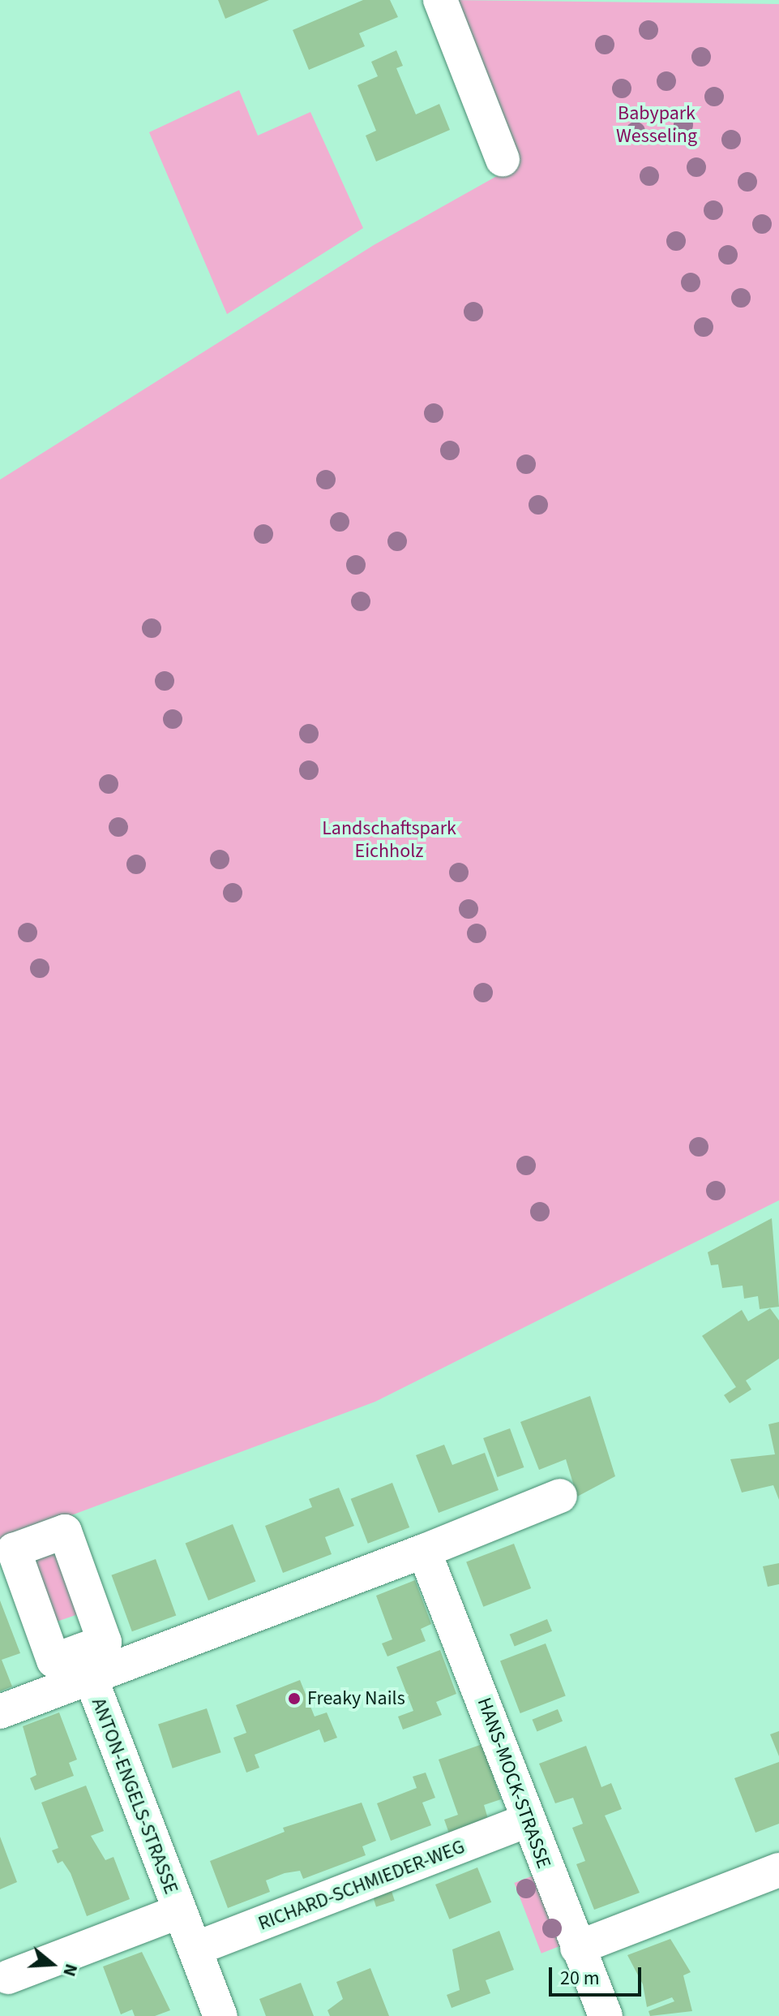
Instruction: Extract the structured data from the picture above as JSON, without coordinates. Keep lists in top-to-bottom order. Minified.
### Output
{"streets":{"street":["HANS-MOCK-STRASSE","ANTON-ENGELS-STRASSE","RICHARD-SCHMIEDER-WEG"]},"crossings":[["HANS-MOCK-STRASSE","RICHARD-SCHMIEDER-WEG"],["ANTON-ENGELS-STRASSE","RICHARD-SCHMIEDER-WEG"]],"parks":["Babypark Wesseling","Landschaftspark Eichholz"],"places":["Freaky Nails"],"scale_bar":"20 m","north":"right"}
